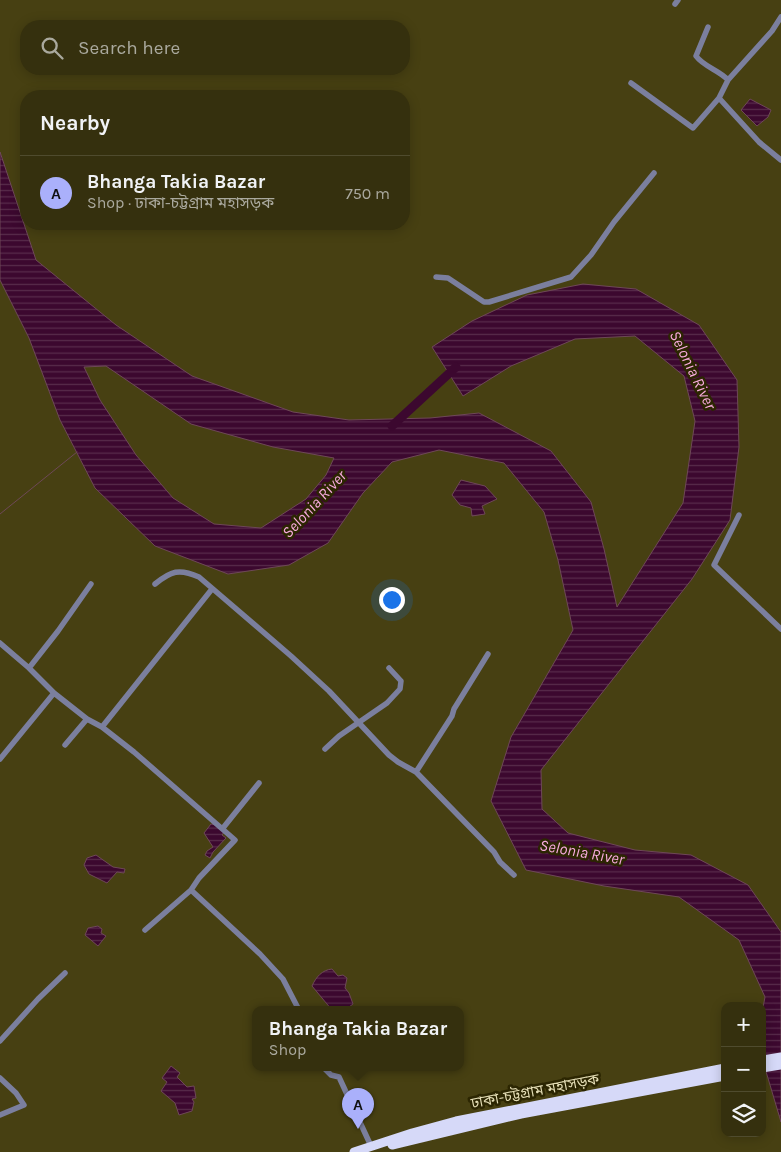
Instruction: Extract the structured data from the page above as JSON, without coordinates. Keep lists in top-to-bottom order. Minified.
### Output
{"streets":{"highway":["ঢাকা-চট্টগ্রাম মহাসড়ক"]},"water":["Selonia River"],"page":{"search":"Search here","heading":"Nearby","list":[{"mark":"A","name":"Bhanga Takia Bazar","note":"Shop · ঢাকা-চট্টগ্রাম মহাসড়ক","value":"750 m"}],"map_buttons":["+","−"],"popup":["Bhanga Takia Bazar","Shop"],"pins":"A"}}
